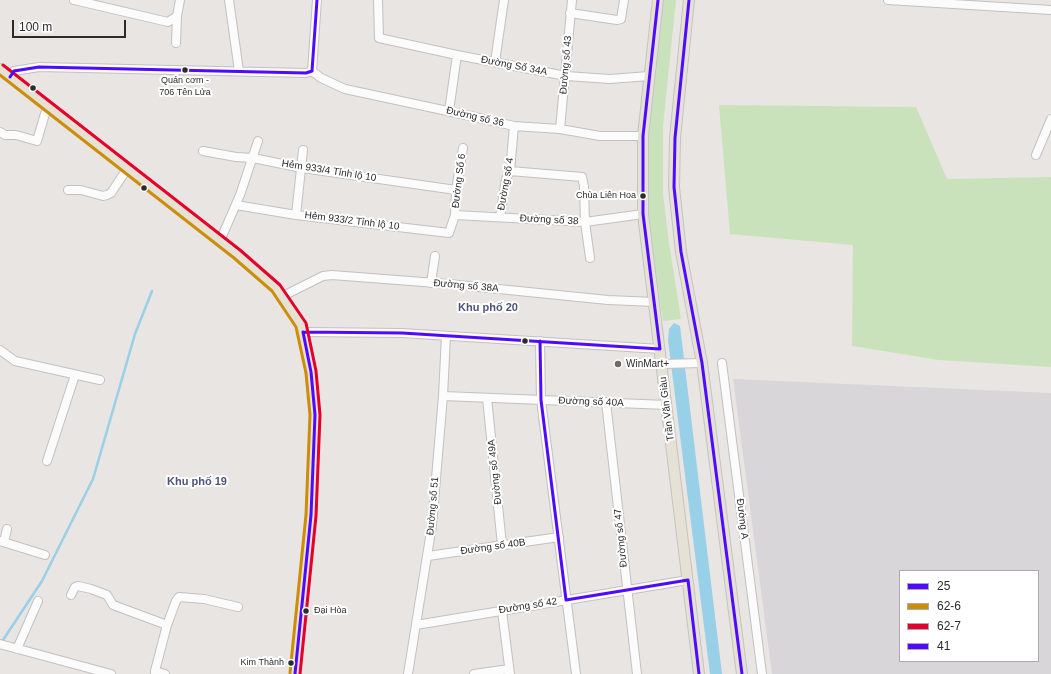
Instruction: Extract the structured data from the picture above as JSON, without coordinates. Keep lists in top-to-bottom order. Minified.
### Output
{"streets":{"main road":["Trần Văn Giàu"],"street":["Đường số 43","Đường Số 34A","Đường số 36","Hẻm 933/4 Tỉnh lộ 10","Đường Số 6","Đường số 4","Đường số 38","Hẻm 933/2 Tỉnh lộ 10","Đường số 38A","Đường số 40A","Đường số 49A","Đường số 51","Đường A","Đường số 47","Đường số 40B","Đường số 42"]},"crossings":[["Đường số 43","Đường Số 34A"],["Đường số 43","Đường số 36"],["Đường Số 34A","Trần Văn Giàu"],["Đường số 36","Đường số 4"],["Đường số 36","Trần Văn Giàu"],["Hẻm 933/4 Tỉnh lộ 10","Đường Số 6"],["Đường Số 6","Đường số 38"],["Đường Số 6","Hẻm 933/2 Tỉnh lộ 10"],["Đường số 4","Đường số 38"],["Đường số 38","Hẻm 933/2 Tỉnh lộ 10"],["Đường số 38","Trần Văn Giàu"],["Đường số 38A","Trần Văn Giàu"],["Đường số 40A","Trần Văn Giàu"],["Đường số 40A","Đường số 49A"],["Đường số 40A","Đường số 51"],["Đường số 40A","Đường số 47"],["Trần Văn Giàu","Đường số 42"],["Đường số 49A","Đường số 40B"],["Đường số 51","Đường số 40B"],["Đường số 51","Đường số 42"],["Đường số 47","Đường số 42"]],"districts":["Khu phố 20","Khu phố 19"],"places":["Quán cơm - 706 Tên Lửa","Chùa Liên Hoa","WinMart+","Đại Hòa","Kim Thành"],"lines":["transit line 25","transit line 41","transit line 62-7","transit line 62-6"],"legend":["25","62-6","62-7","41"],"scale_bar":"100 m"}
